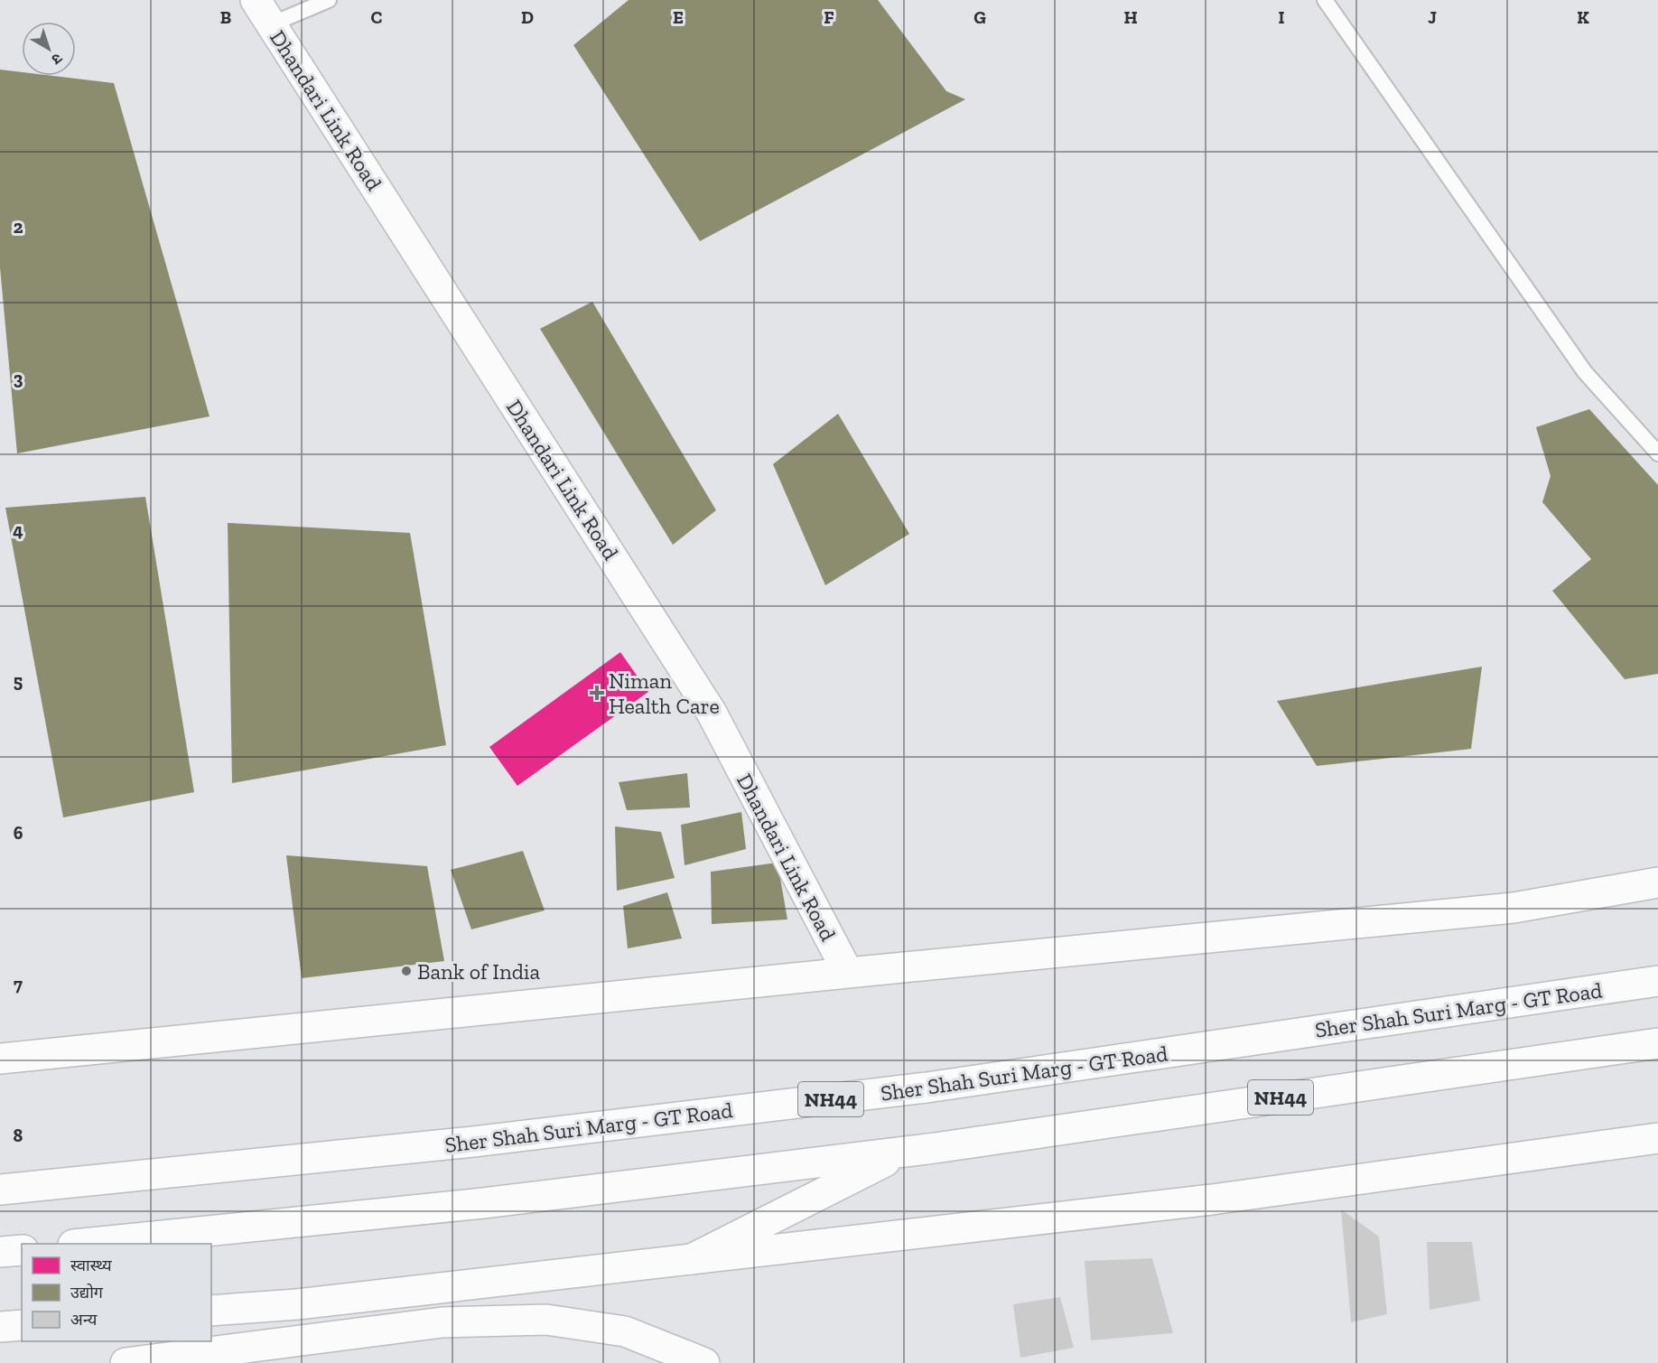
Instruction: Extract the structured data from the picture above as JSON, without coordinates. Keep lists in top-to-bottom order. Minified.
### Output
{"streets":{"main road":["Dhandari Link Road","Sher Shah Suri Marg - GT Road","NH44"]},"places":{"health":["Niman Health Care"],"other":["Bank of India"]},"legend":["स्वास्थ्य","उद्योग","अन्य"],"north":"bottom right","grid":{"columns":["B","C","D","E","F","G","H","I","J","K"],"rows":["2","3","4","5","6","7","8"]}}
